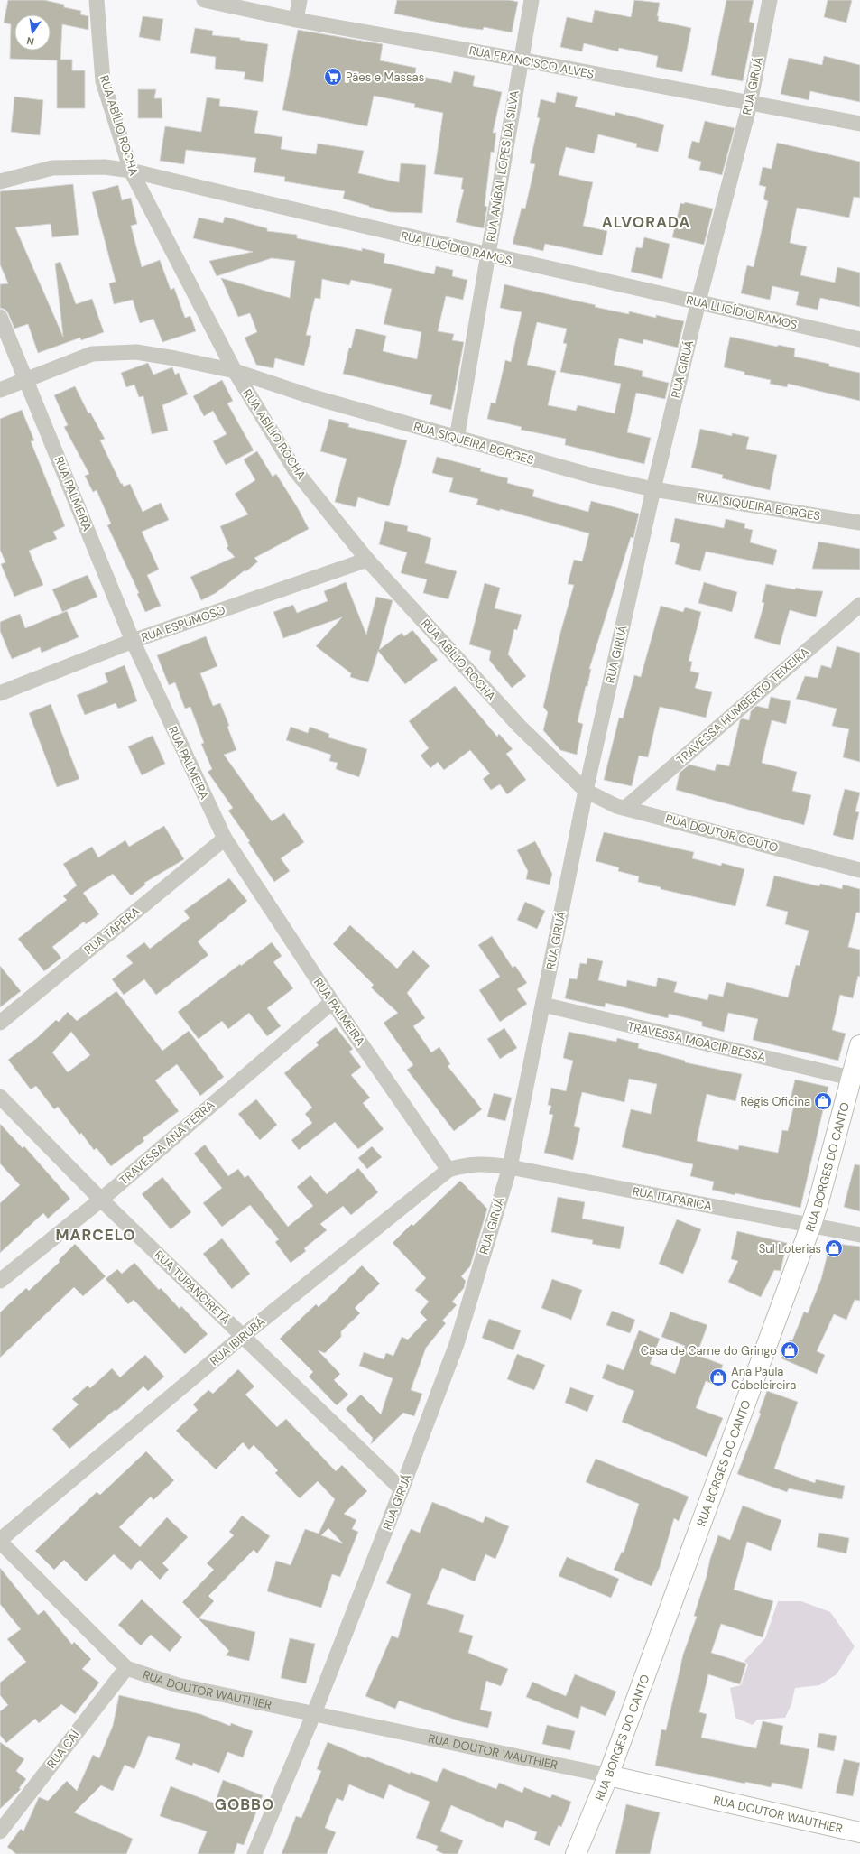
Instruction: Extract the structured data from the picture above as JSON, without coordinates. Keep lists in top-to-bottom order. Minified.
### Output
{"streets":{"street":["RUA FRANCISCO ALVES","RUA GIRUÁ","RUA ABÍLIO ROCHA","RUA ANÍBAL LOPES DA SILVA","RUA LUCÍDIO RAMOS","RUA SIQUEIRA BORGES","RUA PALMEIRA","RUA ESPUMOSO","TRAVESSA HUMBERTO TEIXEIRA","RUA DOUTOR COUTO","RUA TAPERA","TRAVESSA MOACIR BESSA","TRAVESSA ANA TERRA","RUA BORGES DO CANTO","RUA ITAPARICA","RUA TUPANCIRETÃ","RUA IBIRUBÁ","RUA DOUTOR WAUTHIER","RUA CAÍ"]},"crossings":[["RUA FRANCISCO ALVES","RUA GIRUÁ"],["RUA FRANCISCO ALVES","RUA ANÍBAL LOPES DA SILVA"],["RUA GIRUÁ","RUA ABÍLIO ROCHA"],["RUA GIRUÁ","RUA LUCÍDIO RAMOS"],["RUA GIRUÁ","RUA SIQUEIRA BORGES"],["RUA GIRUÁ","RUA DOUTOR COUTO"],["RUA GIRUÁ","TRAVESSA MOACIR BESSA"],["RUA GIRUÁ","RUA ITAPARICA"],["RUA GIRUÁ","RUA TUPANCIRETÃ"],["RUA GIRUÁ","RUA DOUTOR WAUTHIER"],["RUA ABÍLIO ROCHA","RUA LUCÍDIO RAMOS"],["RUA ABÍLIO ROCHA","RUA SIQUEIRA BORGES"],["RUA ABÍLIO ROCHA","RUA ESPUMOSO"],["RUA ABÍLIO ROCHA","RUA DOUTOR COUTO"],["RUA ANÍBAL LOPES DA SILVA","RUA LUCÍDIO RAMOS"],["RUA ANÍBAL LOPES DA SILVA","RUA SIQUEIRA BORGES"],["RUA SIQUEIRA BORGES","RUA PALMEIRA"],["RUA PALMEIRA","RUA ESPUMOSO"],["RUA PALMEIRA","RUA TAPERA"],["RUA PALMEIRA","TRAVESSA ANA TERRA"],["RUA PALMEIRA","RUA IBIRUBÁ"],["TRAVESSA HUMBERTO TEIXEIRA","RUA DOUTOR COUTO"],["TRAVESSA MOACIR BESSA","RUA BORGES DO CANTO"],["TRAVESSA ANA TERRA","RUA TUPANCIRETÃ"],["RUA BORGES DO CANTO","RUA ITAPARICA"],["RUA BORGES DO CANTO","RUA DOUTOR WAUTHIER"],["RUA ITAPARICA","RUA IBIRUBÁ"],["RUA TUPANCIRETÃ","RUA IBIRUBÁ"],["RUA DOUTOR WAUTHIER","RUA CAÍ"]],"districts":["ALVORADA","MARCELO","GOBBO"],"places":{"supermarket":["Pães e Massas"],"shop":["Régis Oficina","Sul Loterias","Casa de Carne do Gringo","Ana Paula Cabeleireira"]},"north":"bottom"}
